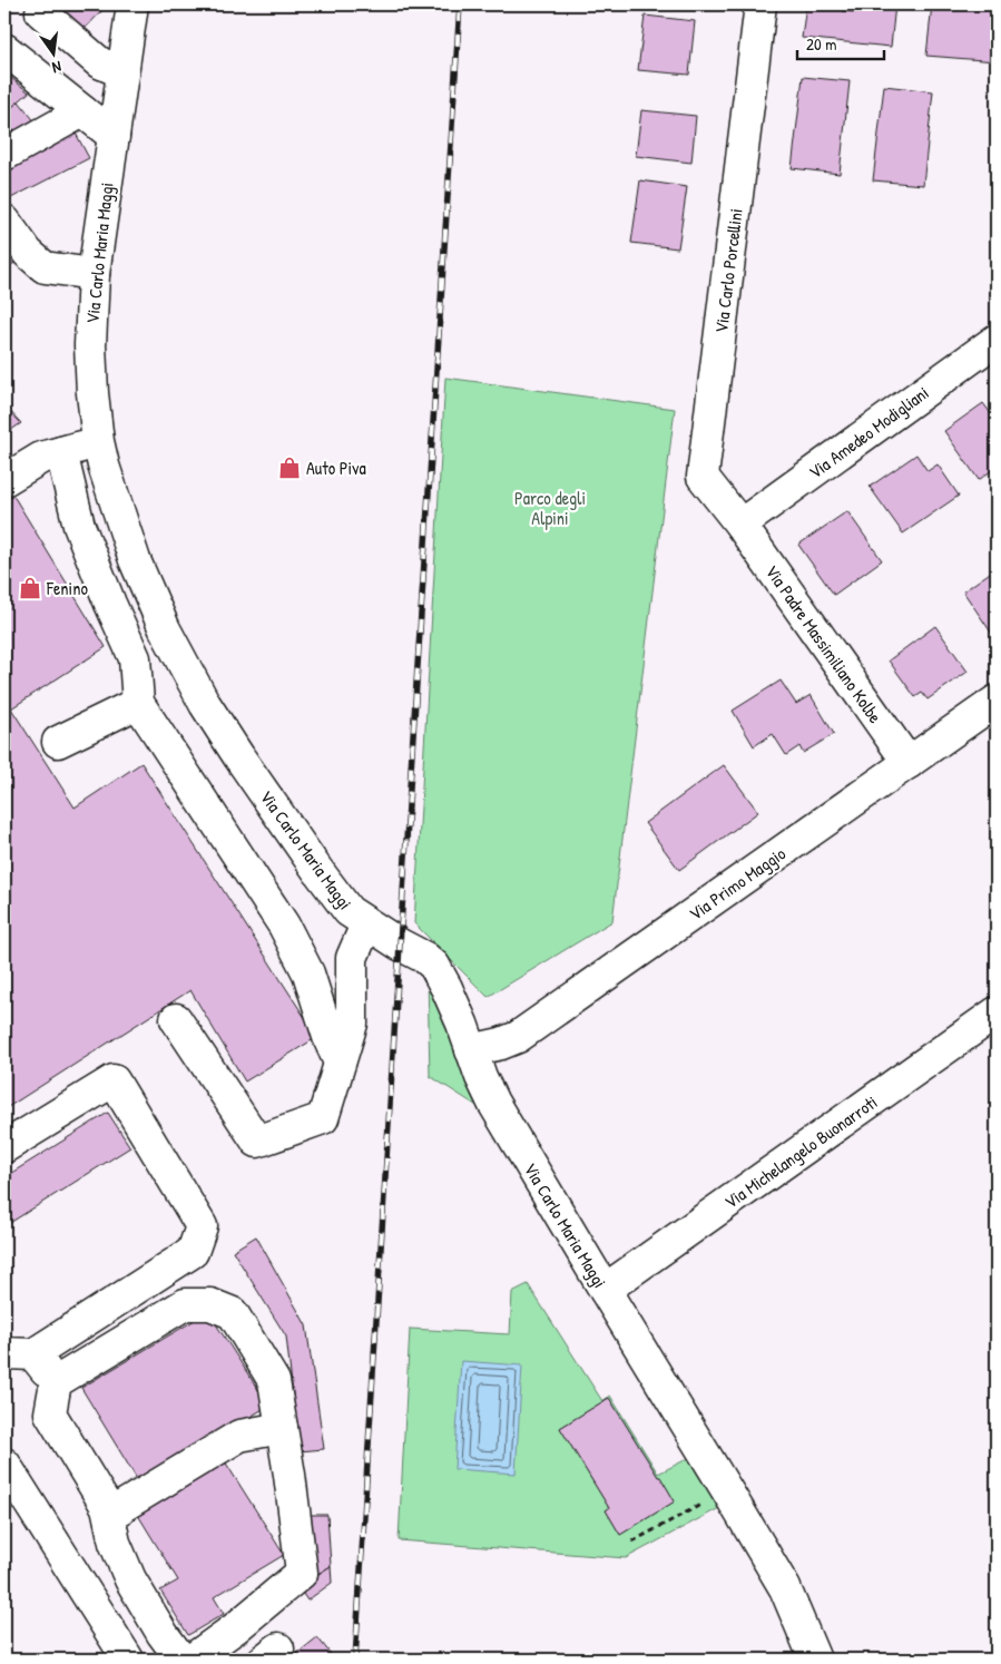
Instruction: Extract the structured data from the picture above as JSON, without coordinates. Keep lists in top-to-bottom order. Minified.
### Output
{"streets":{"street":["Via Carlo Maria Maggi","Via Carlo Porcellini","Via Amedeo Modigliani","Via Padre Massimiliano Kolbe","Via Primo Maggio","Via Michelangelo Buonarroti"]},"crossings":[["Via Carlo Maria Maggi","Via Primo Maggio"],["Via Carlo Maria Maggi","Via Michelangelo Buonarroti"],["Via Carlo Porcellini","Via Amedeo Modigliani"],["Via Carlo Porcellini","Via Padre Massimiliano Kolbe"],["Via Amedeo Modigliani","Via Padre Massimiliano Kolbe"],["Via Padre Massimiliano Kolbe","Via Primo Maggio"]],"parks":["Parco degli Alpini"],"places":{"shop":["Auto Piva","Fenino"]},"scale_bar":"20 m","north":"bottom"}
